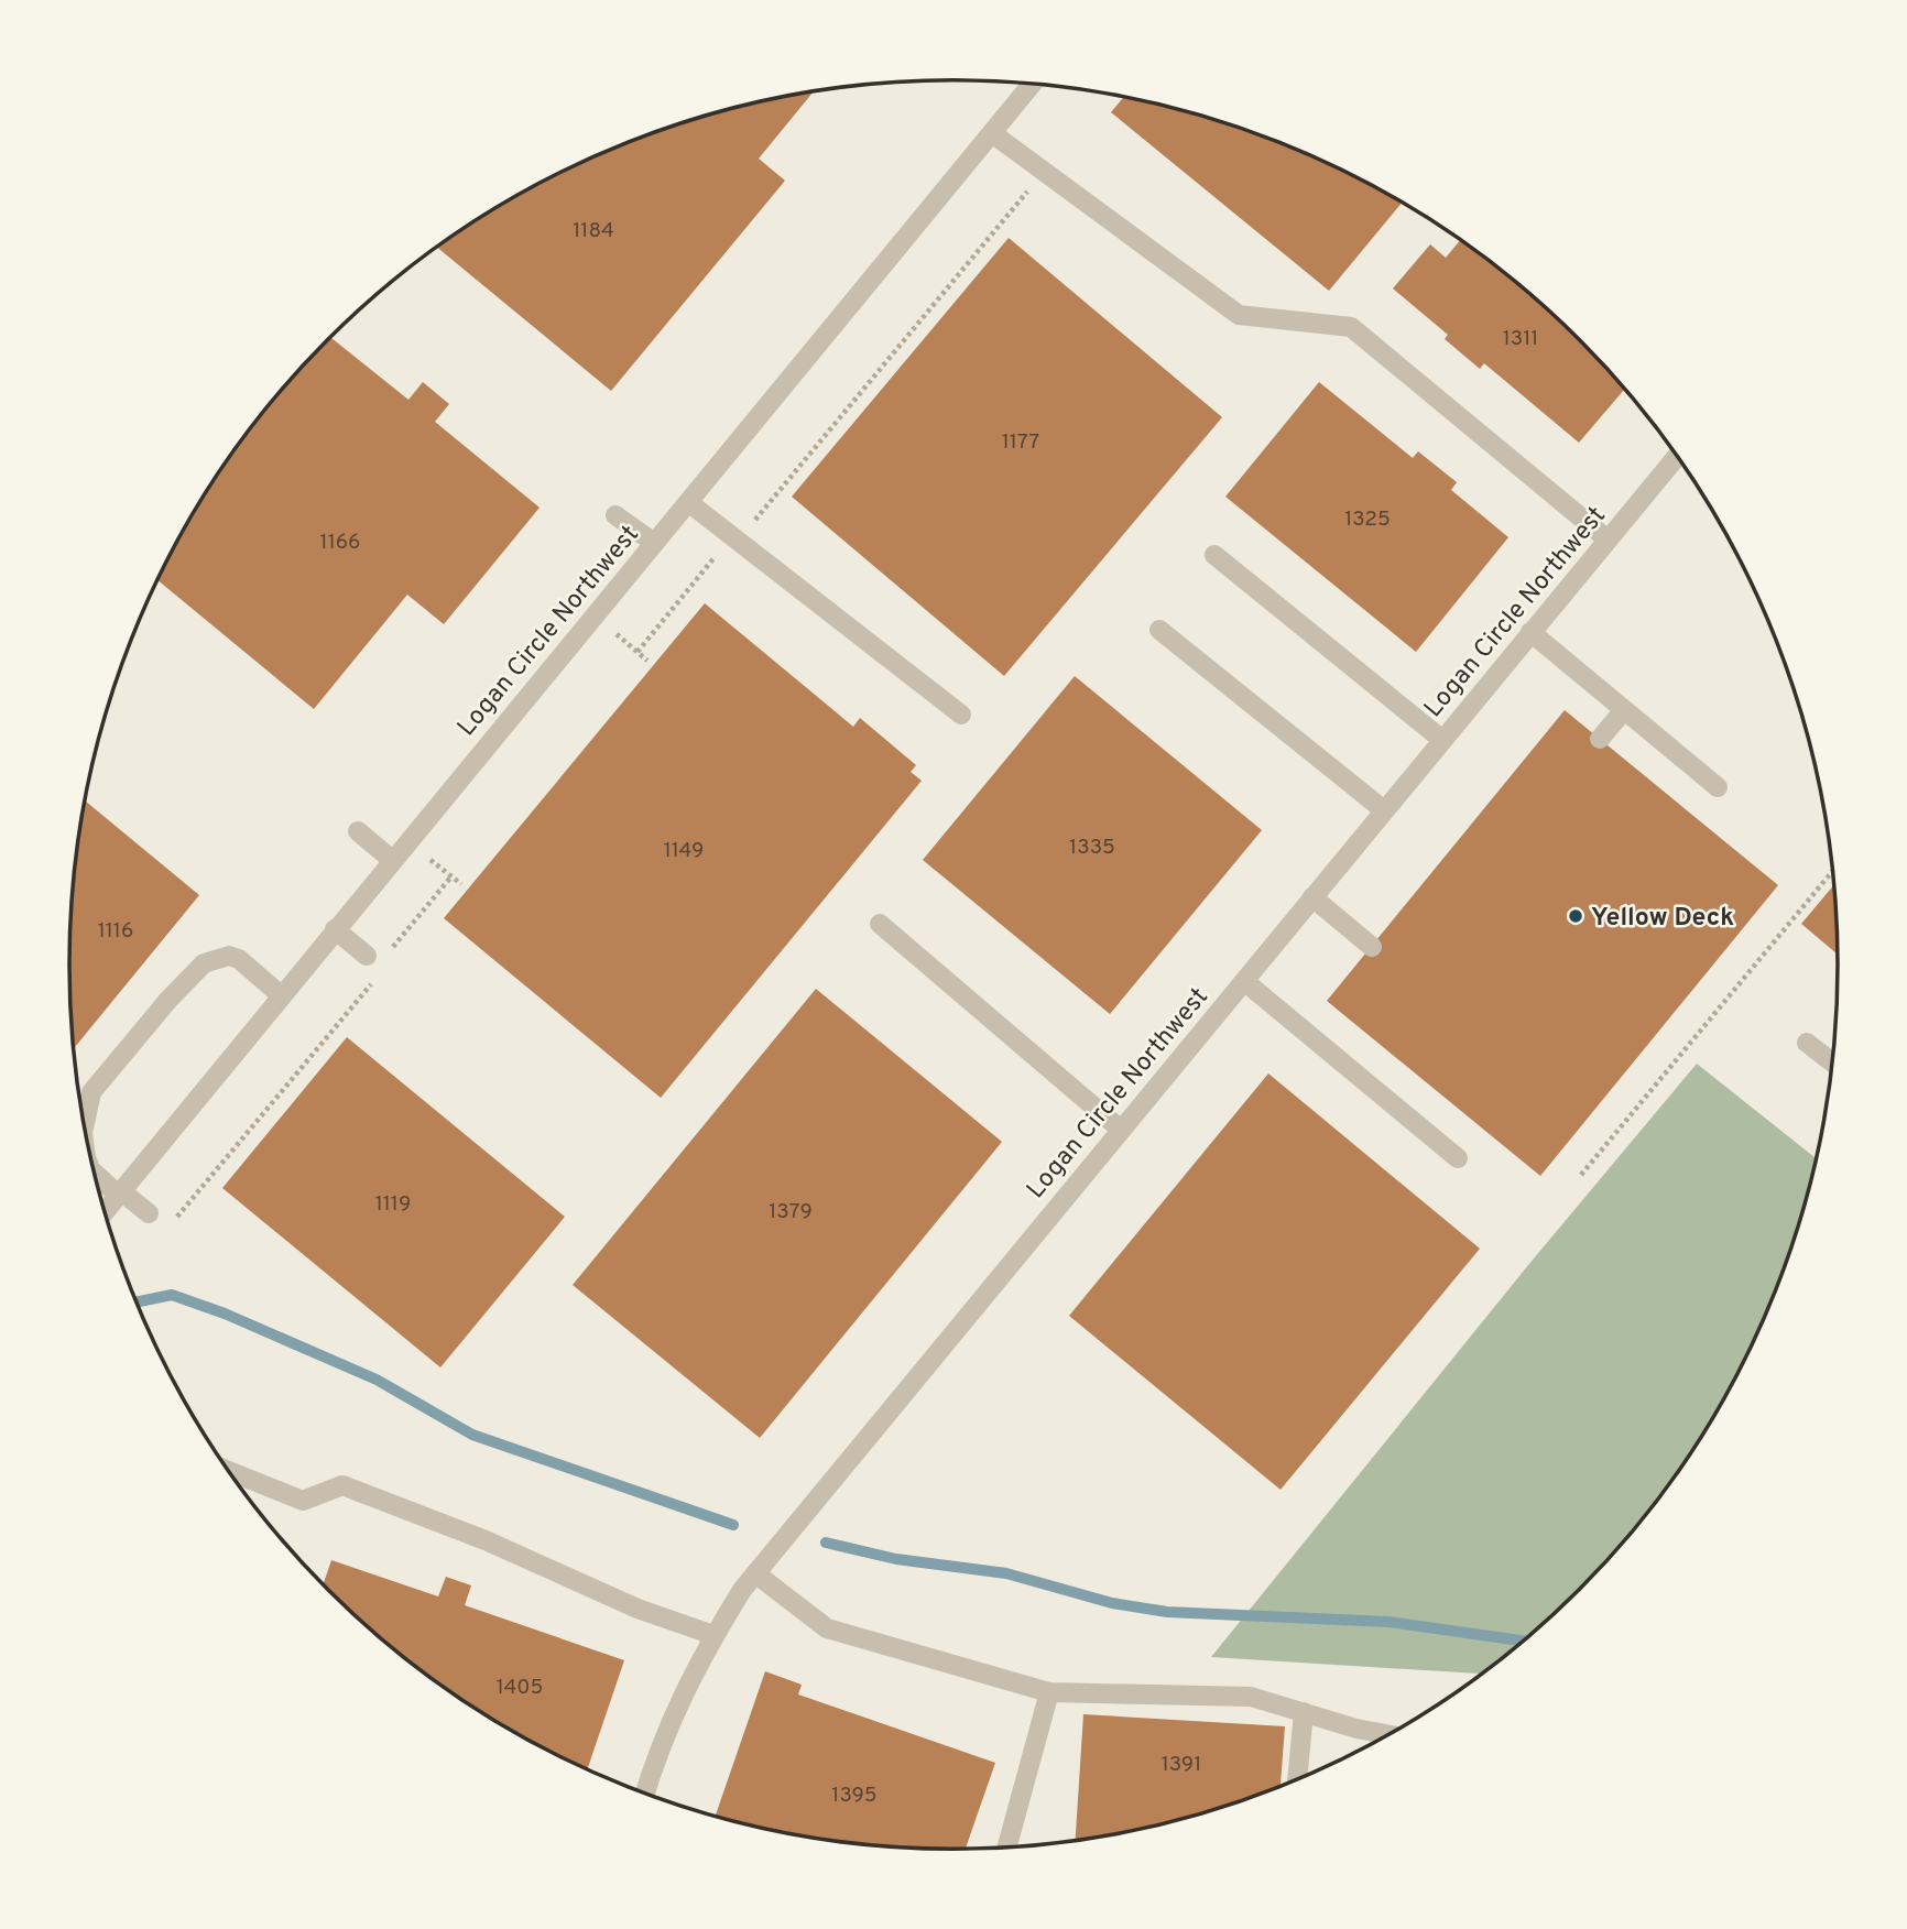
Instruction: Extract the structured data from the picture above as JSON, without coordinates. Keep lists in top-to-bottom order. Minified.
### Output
{"streets":{"street":["Logan Circle Northwest"]},"places":["Yellow Deck"],"house_numbers":["1184","1311","1177","1325","1166","1335","1149","1116","1119","1379","1405","1391","1395"]}
